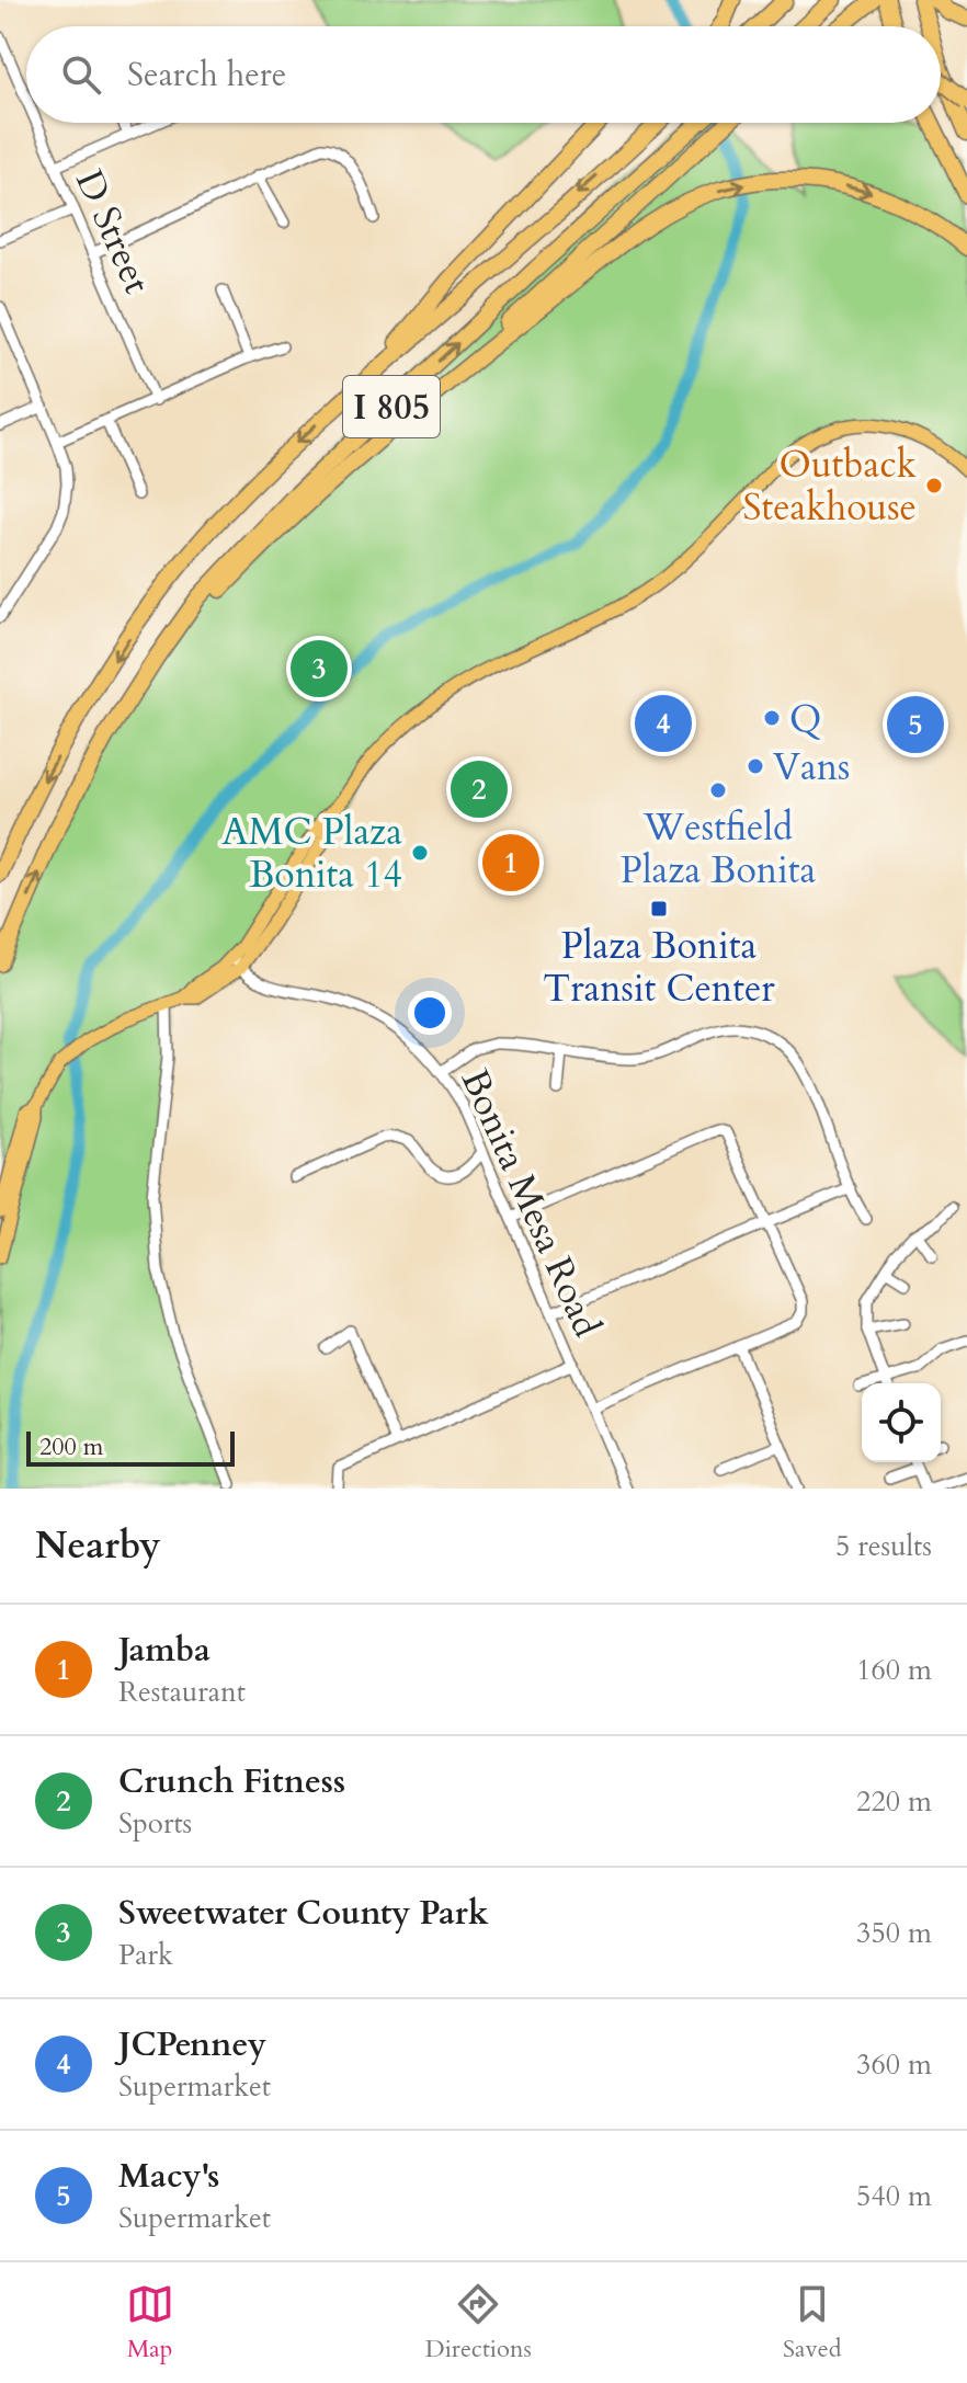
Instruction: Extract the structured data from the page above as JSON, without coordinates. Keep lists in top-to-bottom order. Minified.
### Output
{"streets":{"highway":["I 805"],"street":["D Street","Bonita Mesa Road"]},"places":{"other":["Outback Steakhouse","Q","Vans","Westfield Plaza Bonita","AMC Plaza Bonita 14"],"transit":["Plaza Bonita Transit Center"]},"scale_bar":"200 m","page":{"search":"Search here","pins":["3","4","5","2","1"],"scale":"200 m","heading":["Nearby","5 results"],"list":[{"mark":"1","name":"Jamba","note":"Restaurant","value":"160 m"},{"mark":"2","name":"Crunch Fitness","note":"Sports","value":"220 m"},{"mark":"3","name":"Sweetwater County Park","note":"Park","value":"350 m"},{"mark":"4","name":"JCPenney","note":"Supermarket","value":"360 m"},{"mark":"5","name":"Macy's","note":"Supermarket","value":"540 m"}],"nav":["Map","Directions","Saved"]}}
